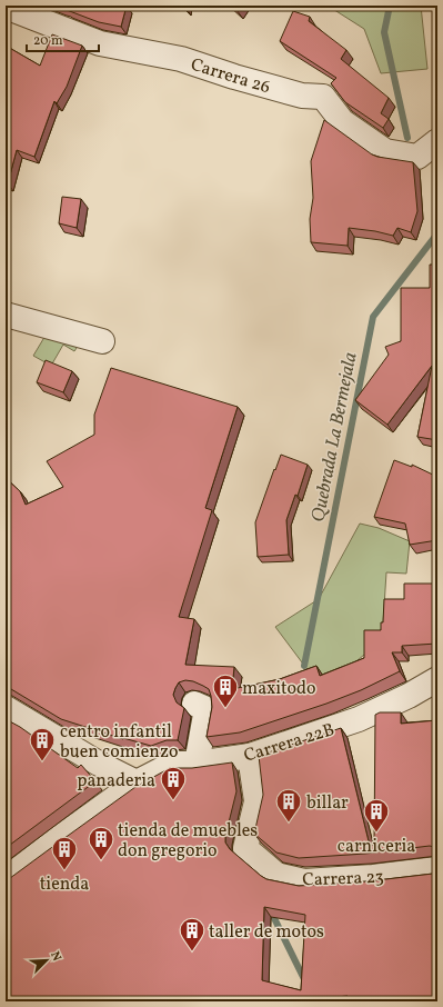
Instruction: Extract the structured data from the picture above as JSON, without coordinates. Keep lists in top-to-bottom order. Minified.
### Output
{"streets":{"street":["Carrera 26","Carrera 22B","Carrera 23"]},"crossings":[["Carrera 22B","Carrera 23"]],"water":["Quebrada La Bermejala"],"places":{"building":["maxitodo","centro infantil buen comienzo","panaderia","billar","carniceria","tienda de muebles don gregorio","tienda","taller de motos"]},"scale_bar":"20 m","north":"top right"}
